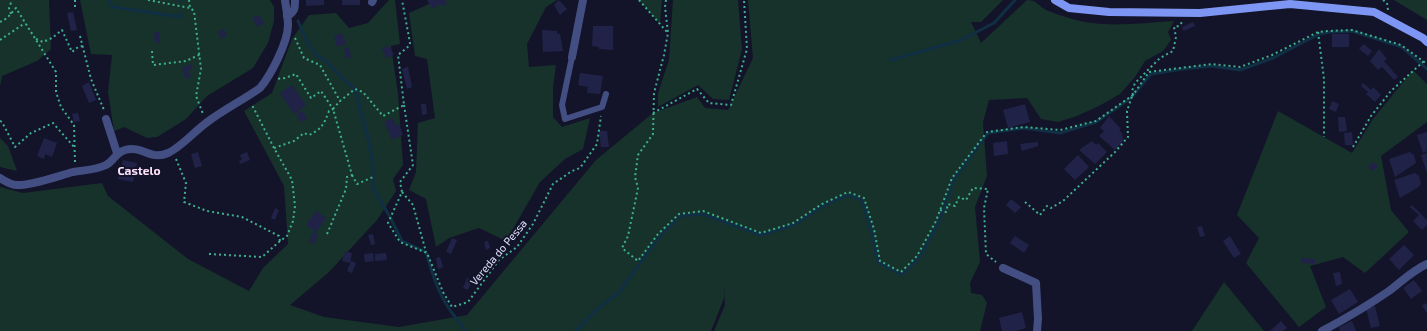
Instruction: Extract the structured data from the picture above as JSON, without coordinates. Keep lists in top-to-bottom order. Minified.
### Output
{"streets":{"path":["Vereda do Pessa"]},"districts":["Castelo"]}
